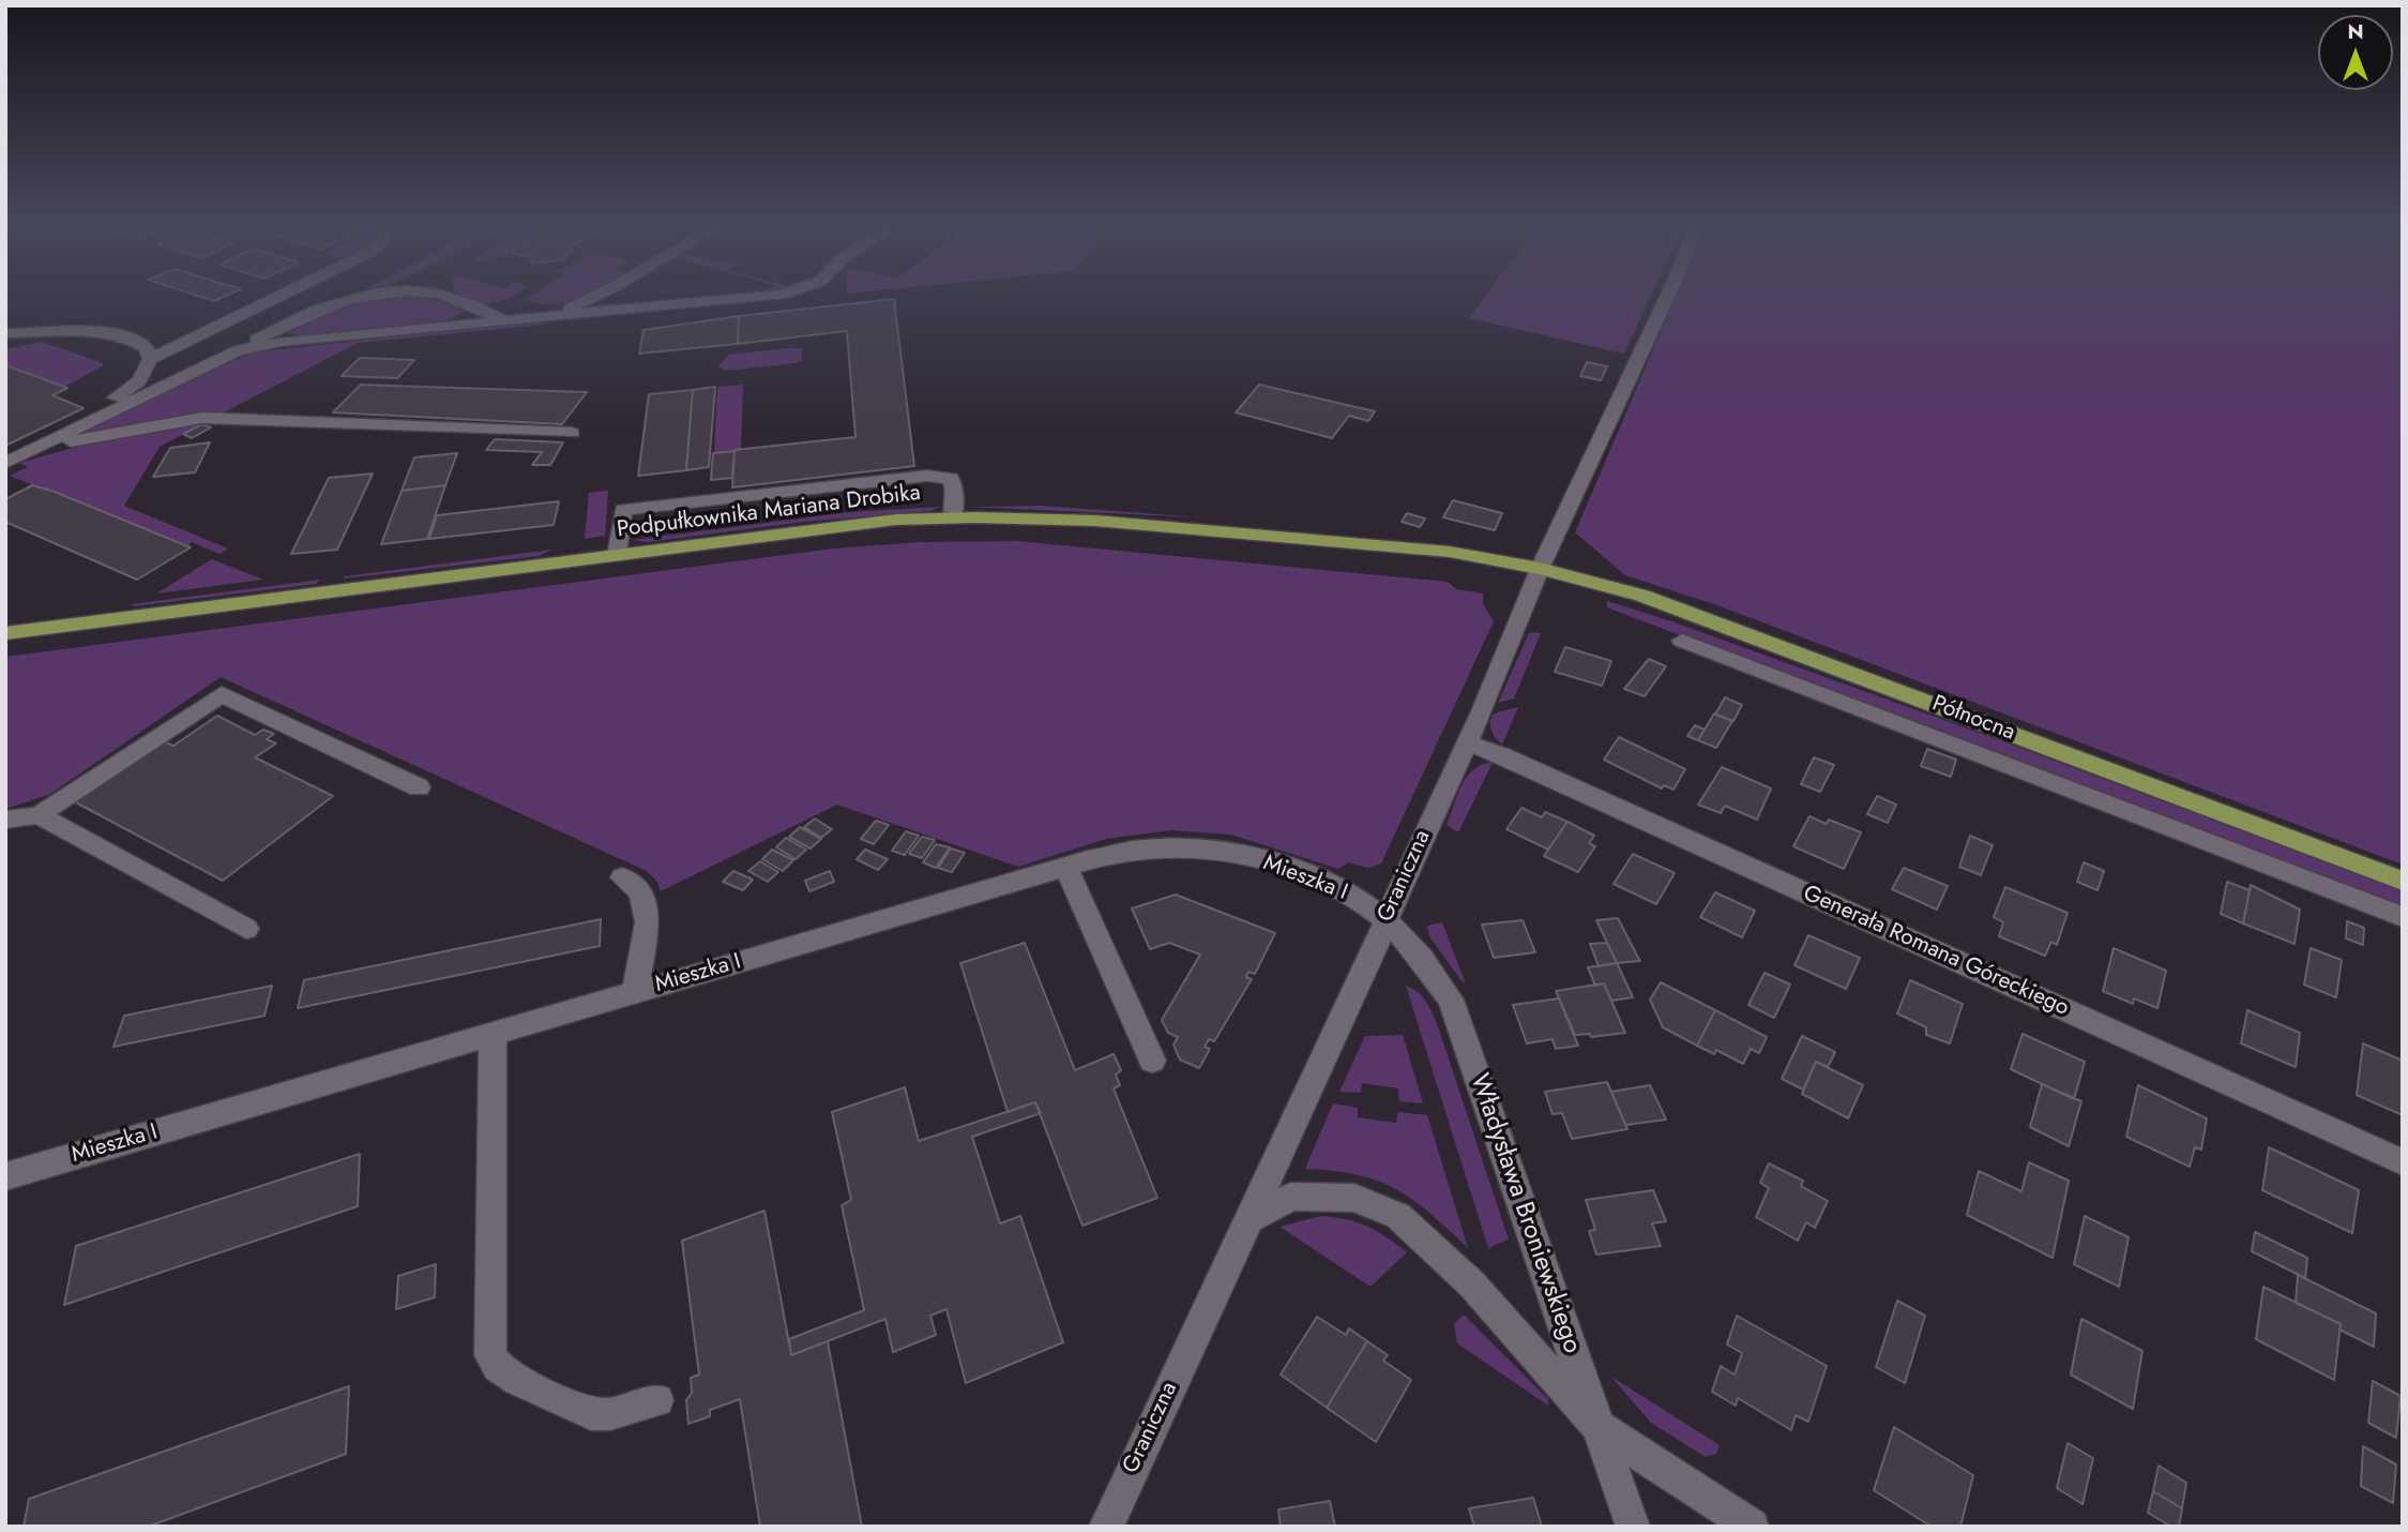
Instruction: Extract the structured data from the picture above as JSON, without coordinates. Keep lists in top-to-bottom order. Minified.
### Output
{"streets":{"main road":["Podpułkownika Mariana Drobika","Północna"],"street":["Graniczna","Mieszka I","Generała Romana Góreckiego","Władysława Broniewskiego"]},"crossings":[["Podpułkownika Mariana Drobika","Północna"],["Podpułkownika Mariana Drobika","Graniczna"],["Północna","Graniczna"],["Graniczna","Mieszka I"],["Graniczna","Generała Romana Góreckiego"],["Graniczna","Władysława Broniewskiego"],["Mieszka I","Władysława Broniewskiego"]],"north":"top"}
